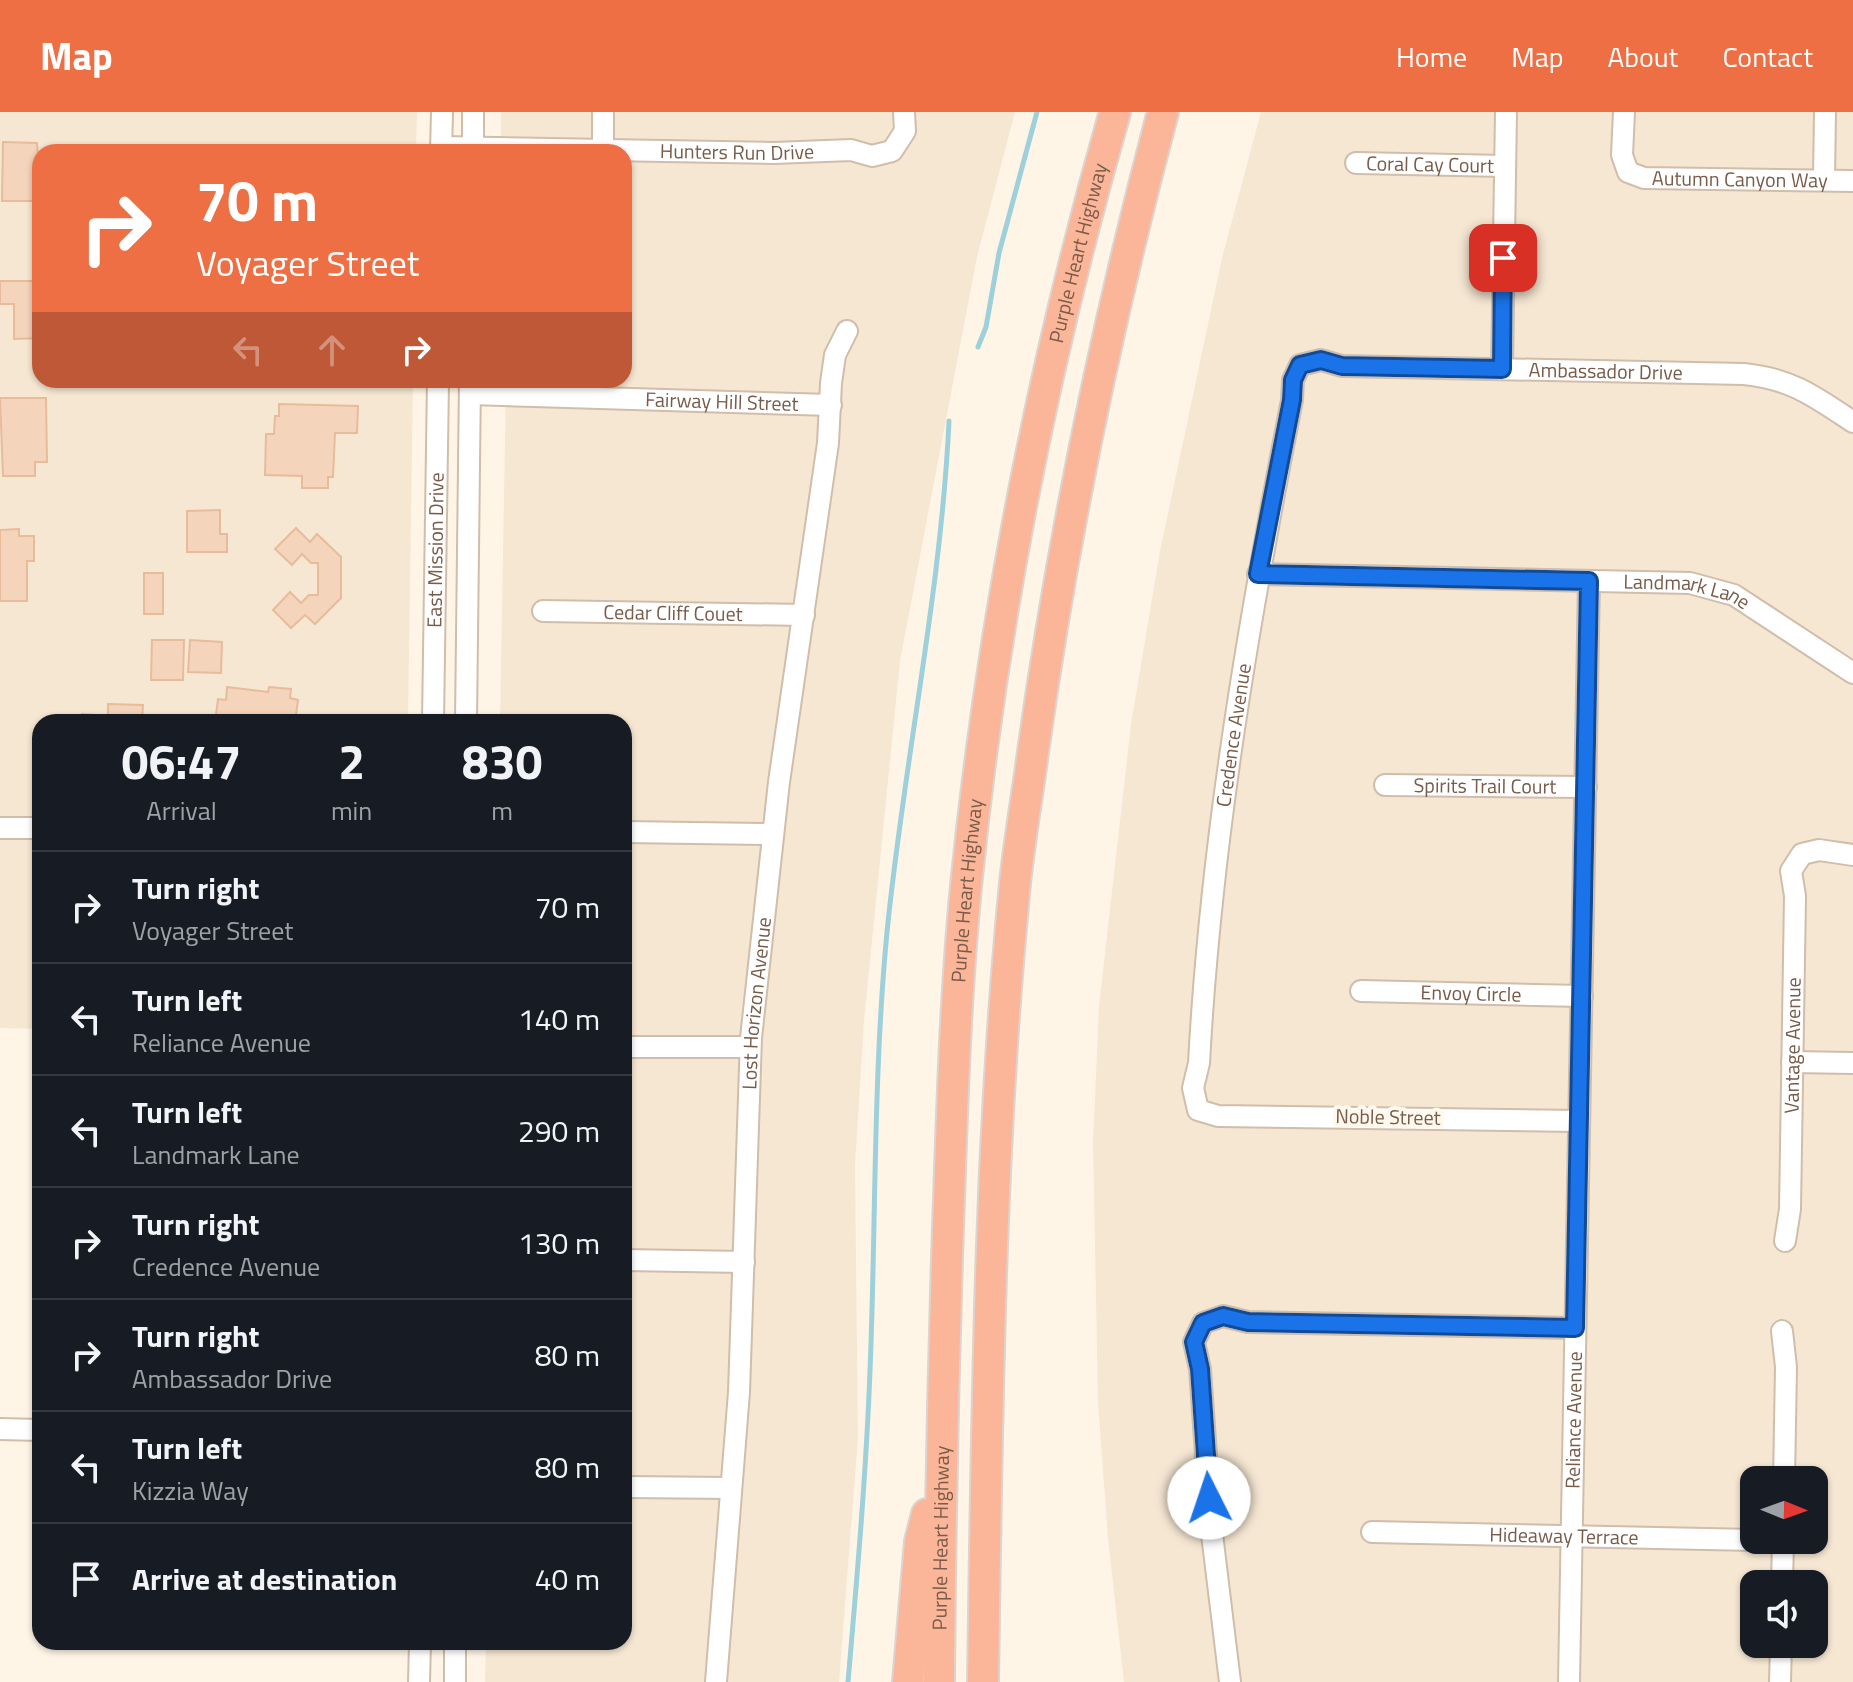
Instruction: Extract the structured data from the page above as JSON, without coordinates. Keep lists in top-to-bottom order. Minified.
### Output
{"streets":{"highway":["Purple Heart Highway"],"street":["Hunters Run Drive","Coral Cay Court","Autumn Canyon Way","Ambassador Drive","Fairway Hill Street","East Mission Drive","Landmark Lane","Cedar Cliff Couet","Credence Avenue","Spirits Trail Court","Envoy Circle","Lost Horizon Avenue","Vantage Avenue","Noble Street","Reliance Avenue","Hideaway Terrace"]},"crossings":[["Ambassador Drive","Credence Avenue"],["Fairway Hill Street","Lost Horizon Avenue"],["Landmark Lane","Credence Avenue"],["Landmark Lane","Reliance Avenue"],["Cedar Cliff Couet","Lost Horizon Avenue"],["Credence Avenue","Noble Street"],["Spirits Trail Court","Reliance Avenue"],["Envoy Circle","Reliance Avenue"],["Noble Street","Reliance Avenue"],["Reliance Avenue","Hideaway Terrace"]],"north":"right","page":{"header":"Map","nav":["Home","Map","About","Contact"],"turn":["70 m","Voyager Street"],"eta":["06:47","Arrival","2","min","830","m"],"list":[{"name":"Turn right","note":"Voyager Street","value":"70 m"},{"name":"Turn left","note":"Reliance Avenue","value":"140 m"},{"name":"Turn left","note":"Landmark Lane","value":"290 m"},{"name":"Turn right","note":"Credence Avenue","value":"130 m"},{"name":"Turn right","note":"Ambassador Drive","value":"80 m"},{"name":"Turn left","note":"Kizzia Way","value":"80 m"},{"name":"Arrive at destination","value":"40 m"}]}}
